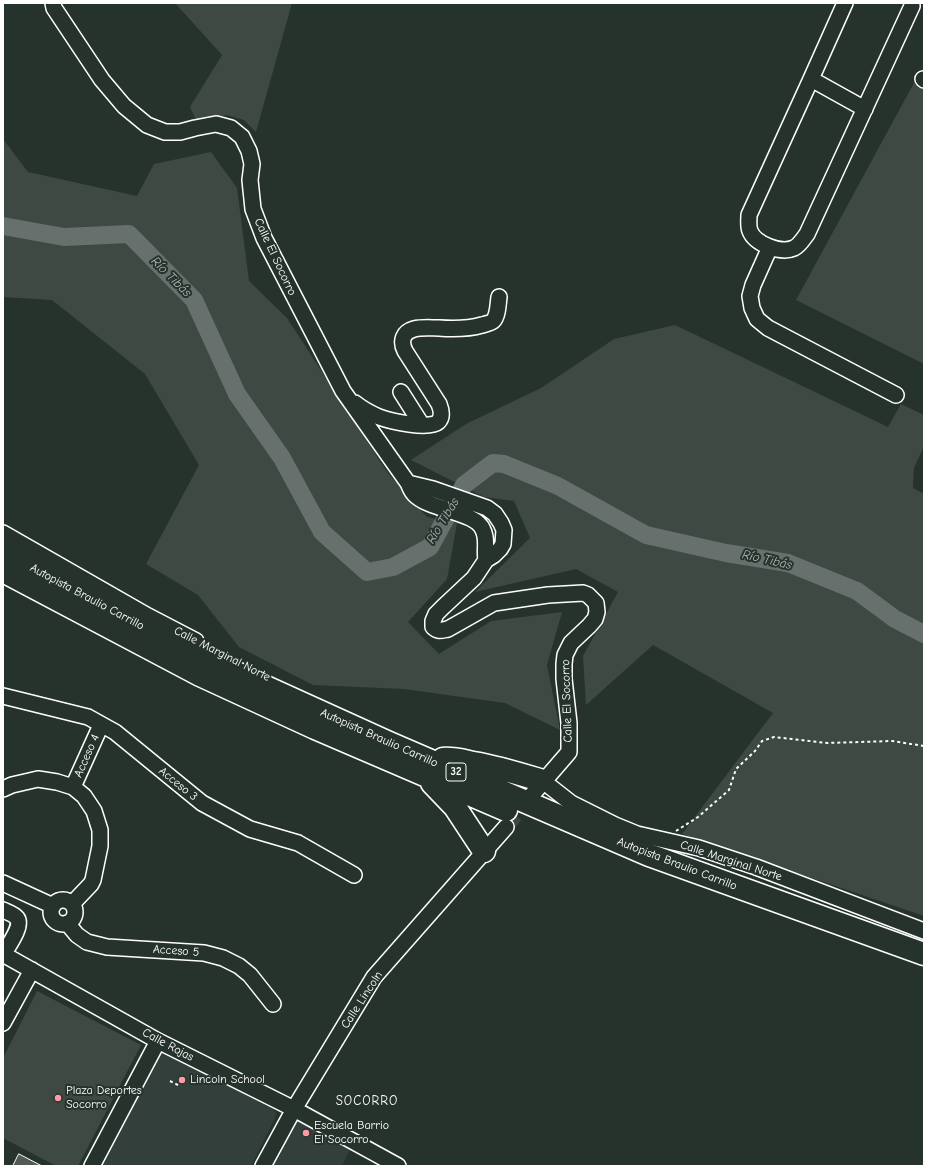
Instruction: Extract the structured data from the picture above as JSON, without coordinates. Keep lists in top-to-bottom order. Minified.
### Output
{"streets":{"highway":["Autopista Braulio Carrillo","32"],"street":["Calle El Socorro","Calle Marginal Norte","Acceso 4","Acceso 3","Acceso 5","Calle Lincoln","Calle Rojas"]},"crossings":[["Calle El Socorro","Calle Marginal Norte"],["Autopista Braulio Carrillo","Calle Marginal Norte"],["Acceso 4","Acceso 3"],["Calle Lincoln","Calle Rojas"]],"districts":["SOCORRO"],"water":["Río Tibás"],"places":["Lincoln School","Plaza Deportes Socorro","Escuela Barrio El Socorro"]}
